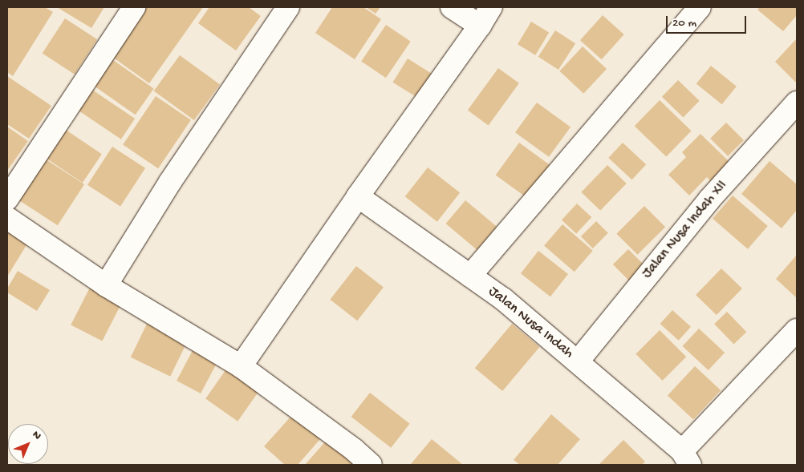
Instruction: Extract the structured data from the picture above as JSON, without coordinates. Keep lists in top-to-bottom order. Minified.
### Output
{"streets":{"street":["Jalan Nusa Indah XII","Jalan Nusa Indah"]},"crossings":[["Jalan Nusa Indah XII","Jalan Nusa Indah"]],"scale_bar":"20 m","north":"top right"}
